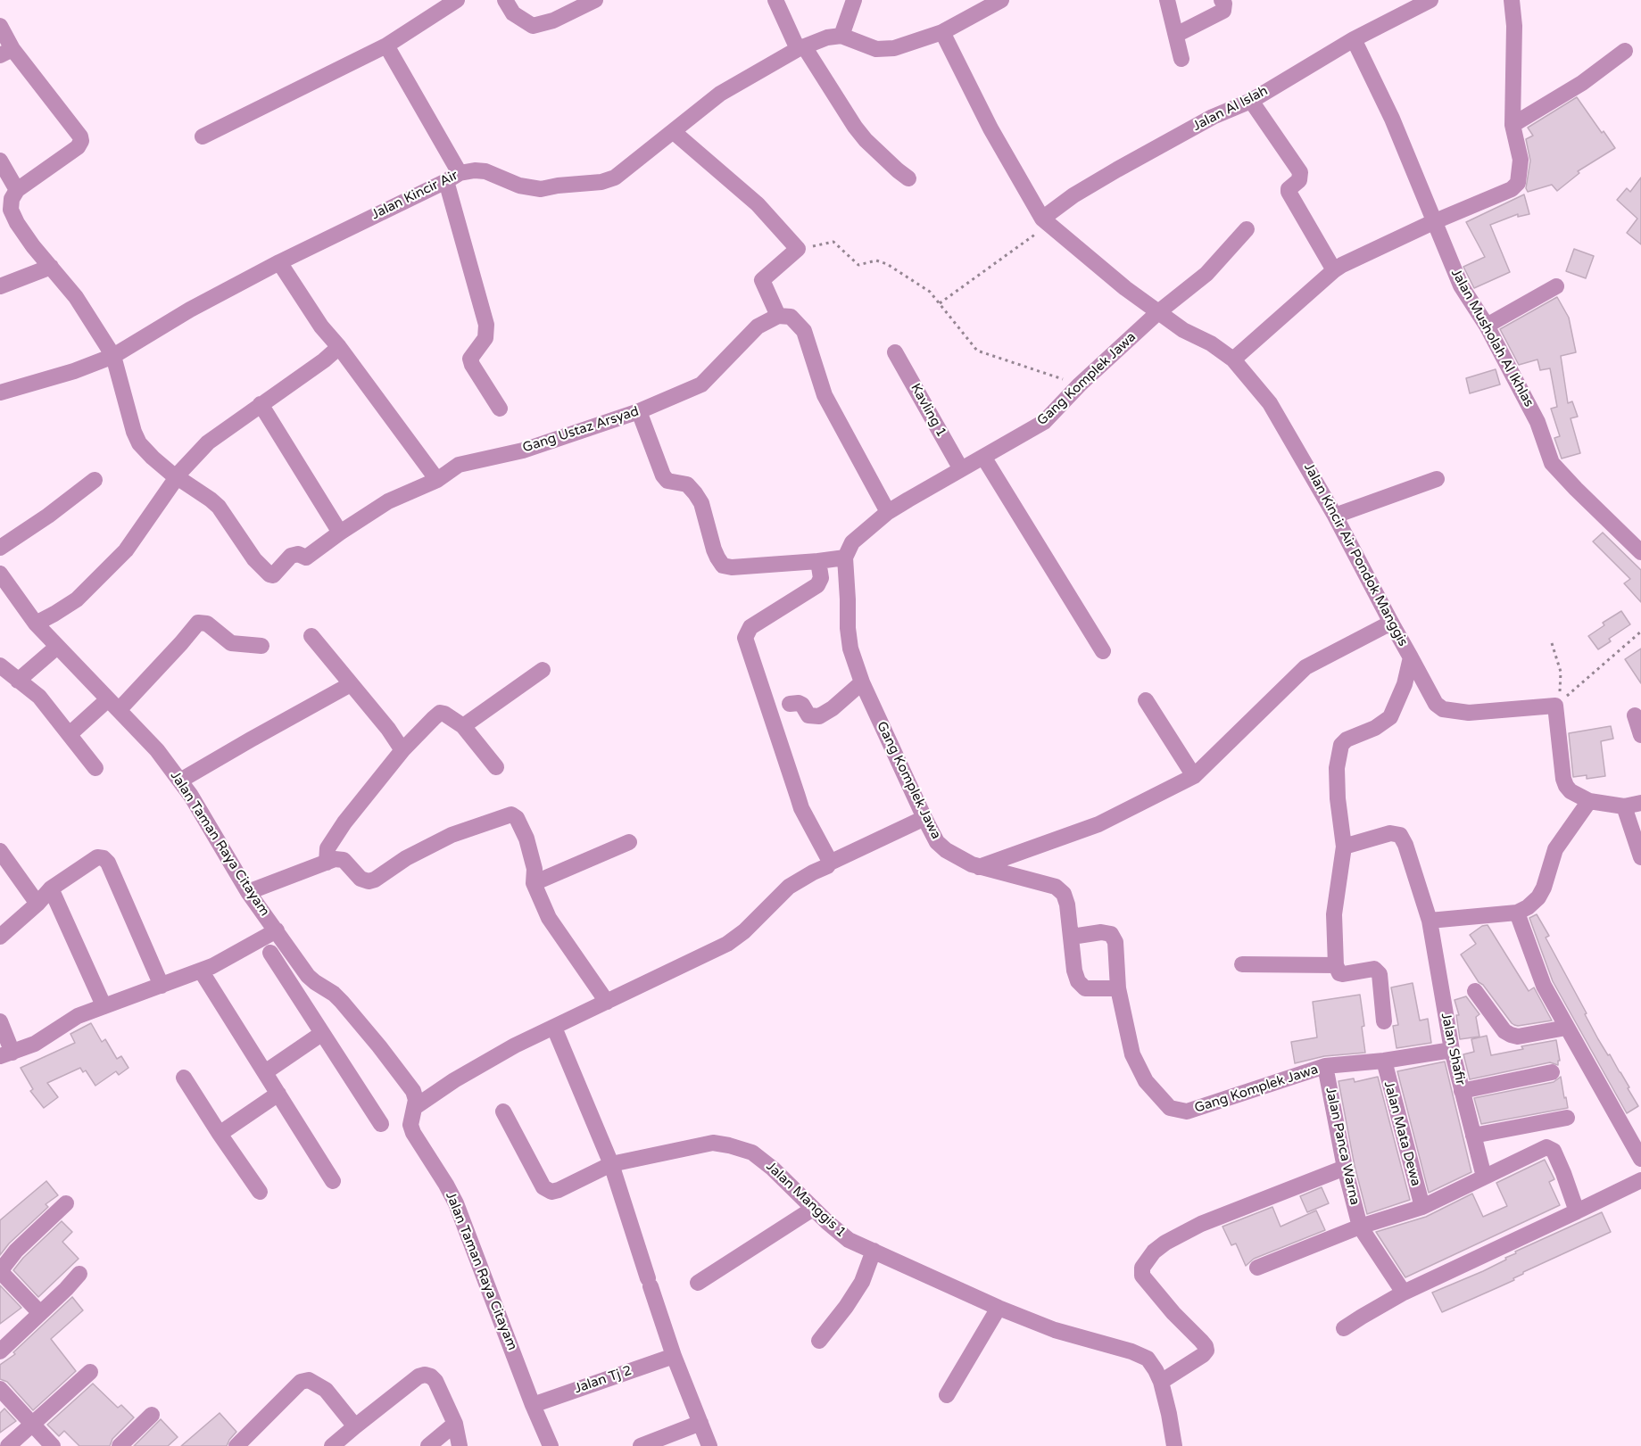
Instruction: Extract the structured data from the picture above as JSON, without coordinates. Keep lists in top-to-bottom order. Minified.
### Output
{"streets":{"street":["Jalan Al Islah","Jalan Kincir Air","Jalan Musholah Al Ikhlas","Gang Komplek Jawa","Kavling 1","Gang Ustaz Arsyad","Jalan Kincir Air Pondok Manggis","Jalan Taman Raya Citayam","Jalan Shafir","Jalan Mata Dewa","Jalan Panca Warna","Jalan Manggis 1","Jalan Tj 2"]},"crossings":[["Jalan Al Islah","Jalan Musholah Al Ikhlas"],["Jalan Al Islah","Jalan Kincir Air Pondok Manggis"],["Gang Komplek Jawa","Kavling 1"],["Gang Komplek Jawa","Jalan Kincir Air Pondok Manggis"],["Gang Komplek Jawa","Jalan Shafir"],["Gang Komplek Jawa","Jalan Mata Dewa"],["Gang Komplek Jawa","Jalan Panca Warna"],["Jalan Taman Raya Citayam","Jalan Tj 2"]]}
